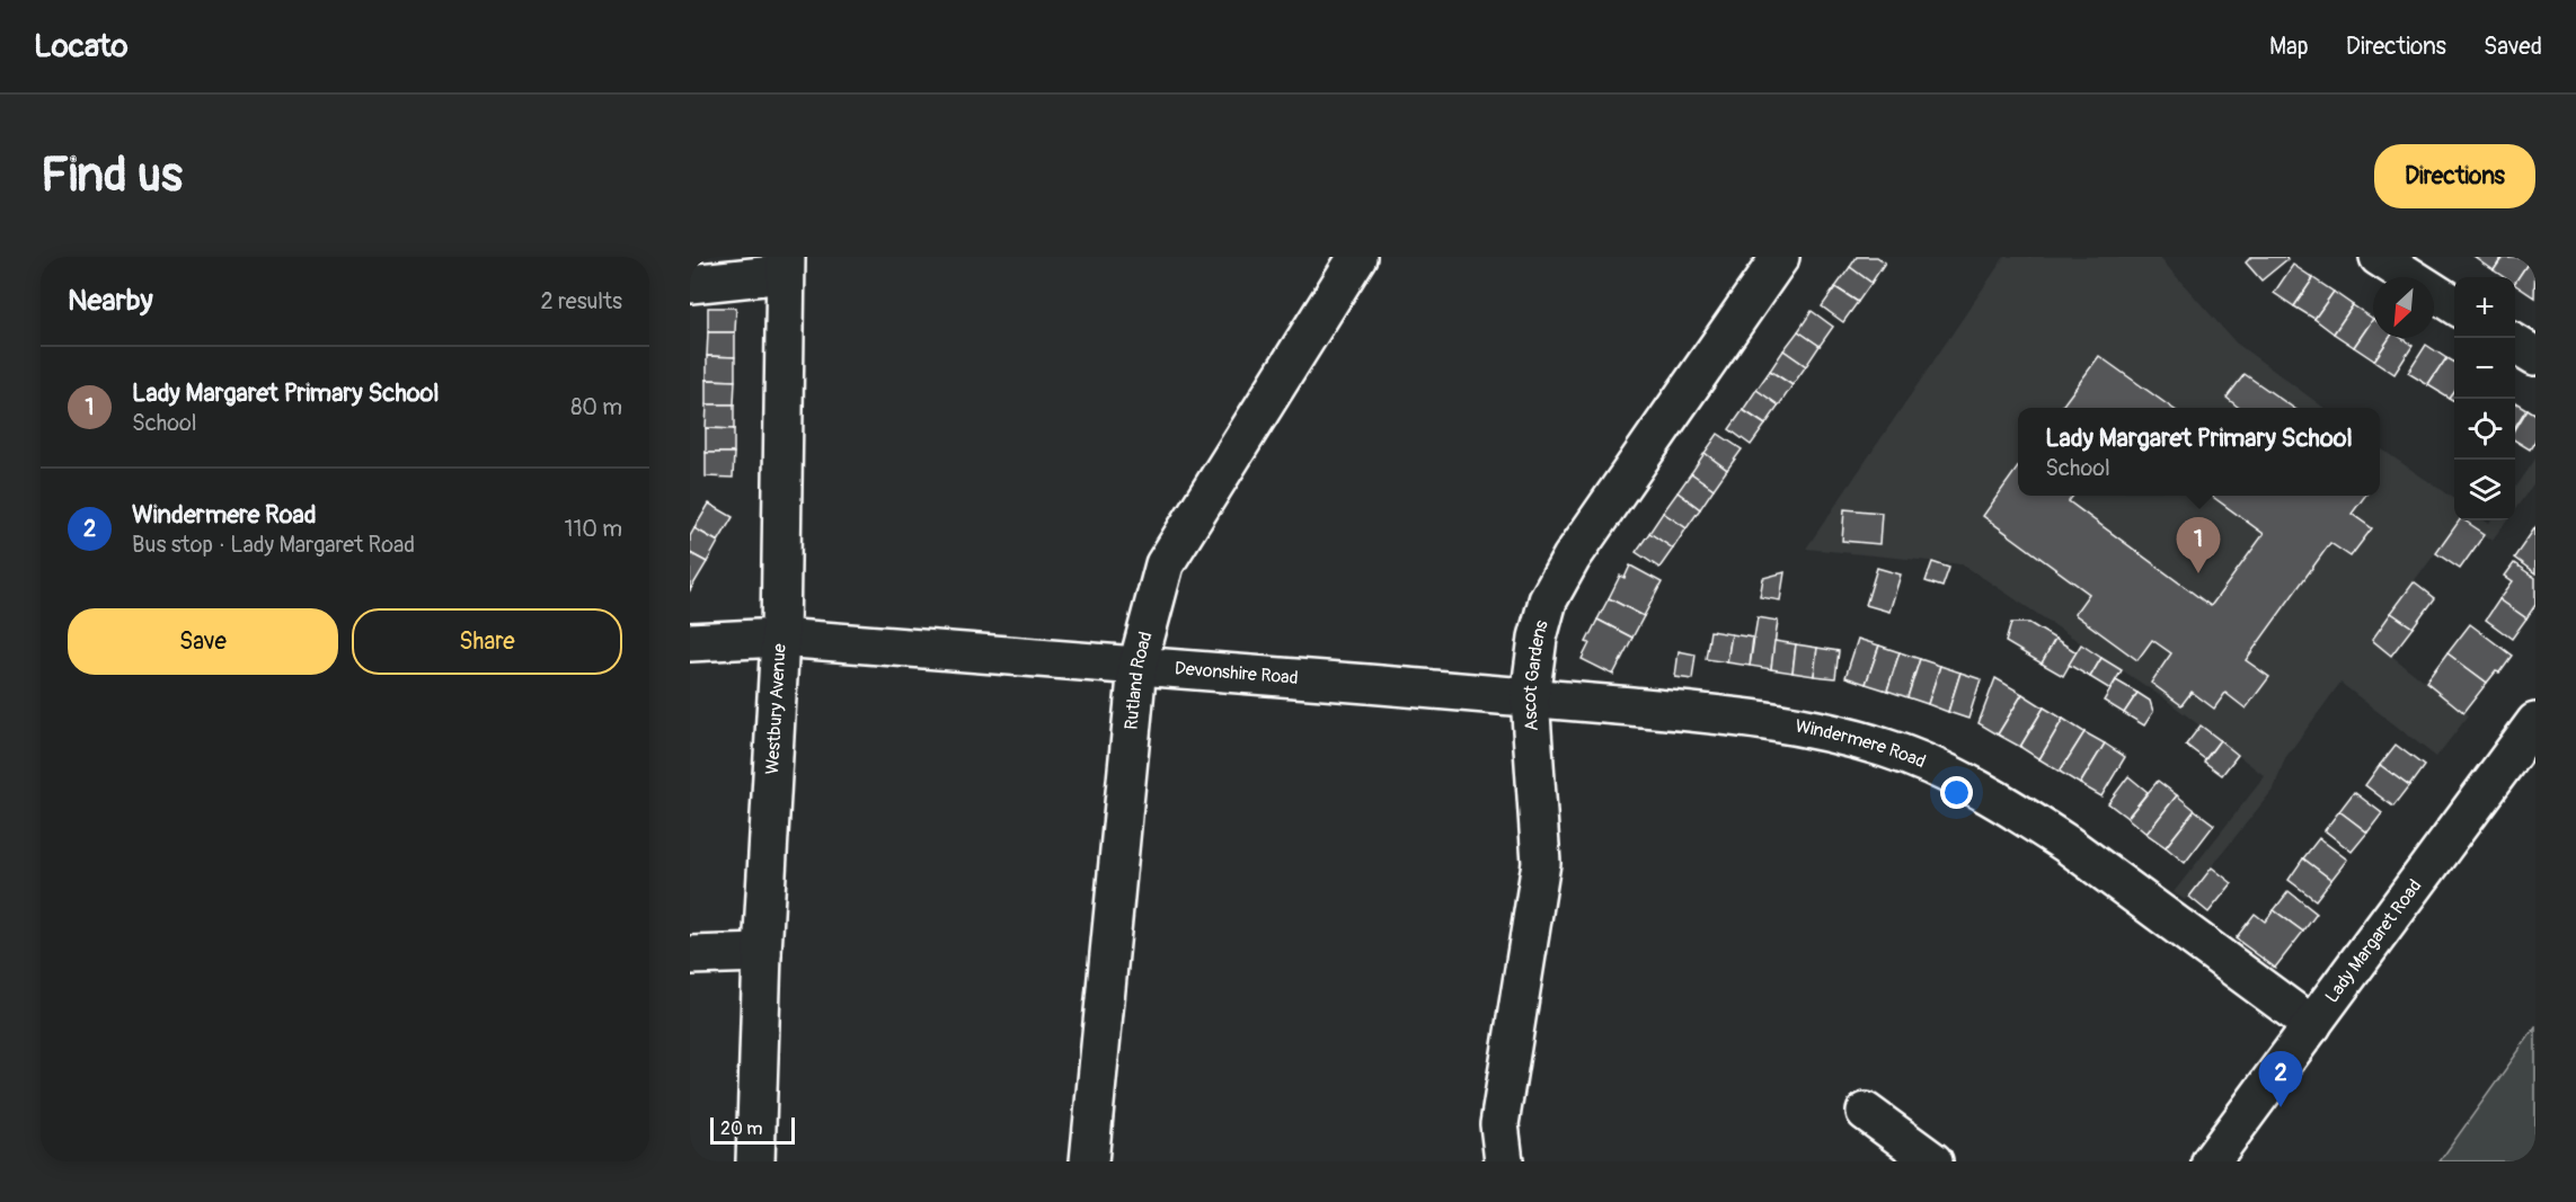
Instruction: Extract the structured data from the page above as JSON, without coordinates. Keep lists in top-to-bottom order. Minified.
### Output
{"streets":{"street":["Devonshire Road","Ascot Gardens","Rutland Road","Westbury Avenue","Windermere Road","Lady Margaret Road"]},"crossings":[["Devonshire Road","Ascot Gardens"],["Devonshire Road","Rutland Road"],["Devonshire Road","Westbury Avenue"],["Devonshire Road","Windermere Road"],["Ascot Gardens","Windermere Road"],["Windermere Road","Lady Margaret Road"]],"scale_bar":"20 m","north":"bottom left","page":{"header":"Locato","nav":["Map","Directions","Saved"],"buttons":["Directions",["Save","Share"]],"title":"Find us","heading":["Nearby","2 results"],"map_buttons":["+","−"],"list":[{"mark":"1","name":"Lady Margaret Primary School","note":"School","value":"80 m"},{"mark":"2","name":"Windermere Road","note":"Bus stop · Lady Margaret Road","value":"110 m"}],"popup":["Lady Margaret Primary School","School"],"pins":["1","2"],"scale":"20 m"}}
